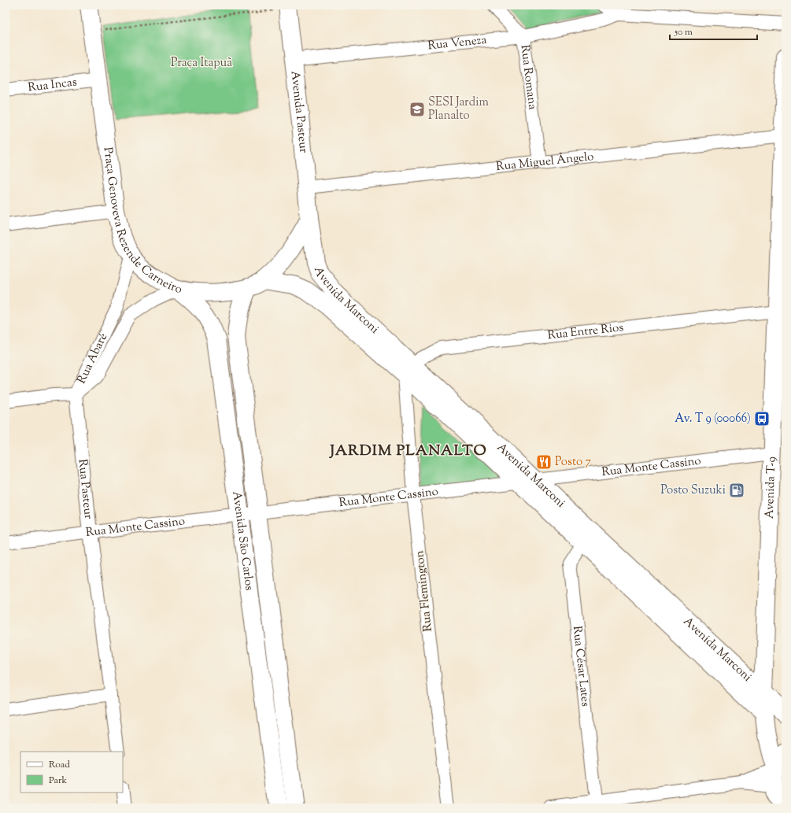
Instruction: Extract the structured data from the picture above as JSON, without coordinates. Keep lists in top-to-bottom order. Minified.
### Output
{"streets":{"main road":["Avenida Pasteur","Praça Genoveva Rezende Carneiro","Avenida Marconi","Avenida T-9","Avenida São Carlos"],"street":["Rua Veneza","Rua Romana","Rua Incas","Rua Miguel Ângelo","Rua Entre Rios","Rua Abaré","Rua Monte Cassino","Rua Pasteur","Rua Flemington","Rua César Lates"]},"crossings":[["Rua Veneza","Rua Romana"],["Rua Veneza","Avenida Pasteur"],["Rua Romana","Rua Miguel Ângelo"],["Rua Incas","Praça Genoveva Rezende Carneiro"],["Avenida Pasteur","Rua Miguel Ângelo"],["Avenida Pasteur","Praça Genoveva Rezende Carneiro"],["Avenida Pasteur","Avenida Marconi"],["Rua Miguel Ângelo","Avenida T-9"],["Praça Genoveva Rezende Carneiro","Avenida Marconi"],["Praça Genoveva Rezende Carneiro","Rua Abaré"],["Praça Genoveva Rezende Carneiro","Avenida São Carlos"],["Avenida Marconi","Rua Entre Rios"],["Avenida Marconi","Rua Monte Cassino"],["Avenida Marconi","Avenida T-9"],["Avenida Marconi","Rua Flemington"],["Avenida Marconi","Rua César Lates"],["Rua Entre Rios","Avenida T-9"],["Rua Entre Rios","Rua Flemington"],["Rua Abaré","Rua Pasteur"],["Rua Monte Cassino","Avenida T-9"],["Rua Monte Cassino","Rua Pasteur"],["Rua Monte Cassino","Avenida São Carlos"],["Rua Monte Cassino","Rua Flemington"]],"districts":["JARDIM PLANALTO"],"parks":["Praça Itapuã"],"places":{"school or university":["SESI Jardim Planalto"],"bus stop":["Av. T 9 (00066)"],"restaurant":["Posto 7"],"fuel station":["Posto Suzuki"]},"legend":["Road","Park"],"scale_bar":"50 m"}
